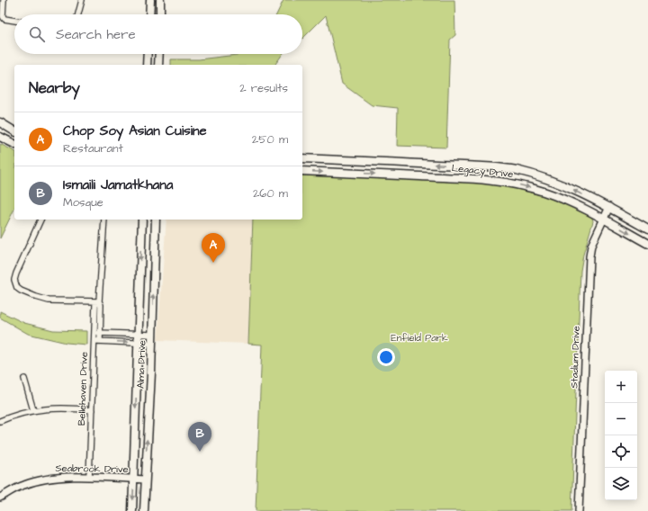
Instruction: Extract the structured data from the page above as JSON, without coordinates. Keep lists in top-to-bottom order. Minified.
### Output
{"streets":{"main road":["Legacy Drive","Alma Drive"],"street":["Stadium Drive","Bellehaven Drive","Seabrook Drive"]},"crossings":[["Legacy Drive","Stadium Drive"],["Alma Drive","Seabrook Drive"],["Bellehaven Drive","Seabrook Drive"]],"parks":["Enfield Park"],"page":{"search":"Search here","heading":["Nearby","2 results"],"list":[{"mark":"A","name":"Chop Soy Asian Cuisine","note":"Restaurant","value":"250 m"},{"mark":"B","name":"Ismaili Jamatkhana","note":"Mosque","value":"260 m"}],"pins":["A","B"],"map_buttons":["+","−"]}}
